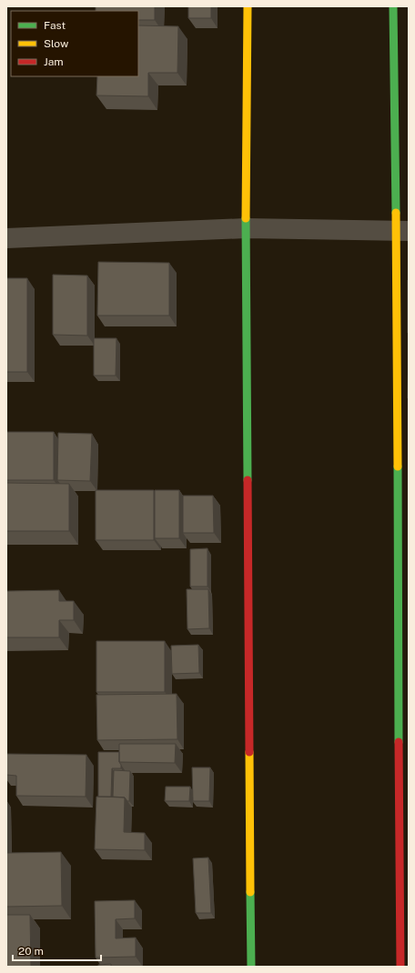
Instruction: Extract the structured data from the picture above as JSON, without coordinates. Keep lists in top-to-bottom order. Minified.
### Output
{"legend":["Fast","Slow","Jam"],"scale_bar":"20 m"}
